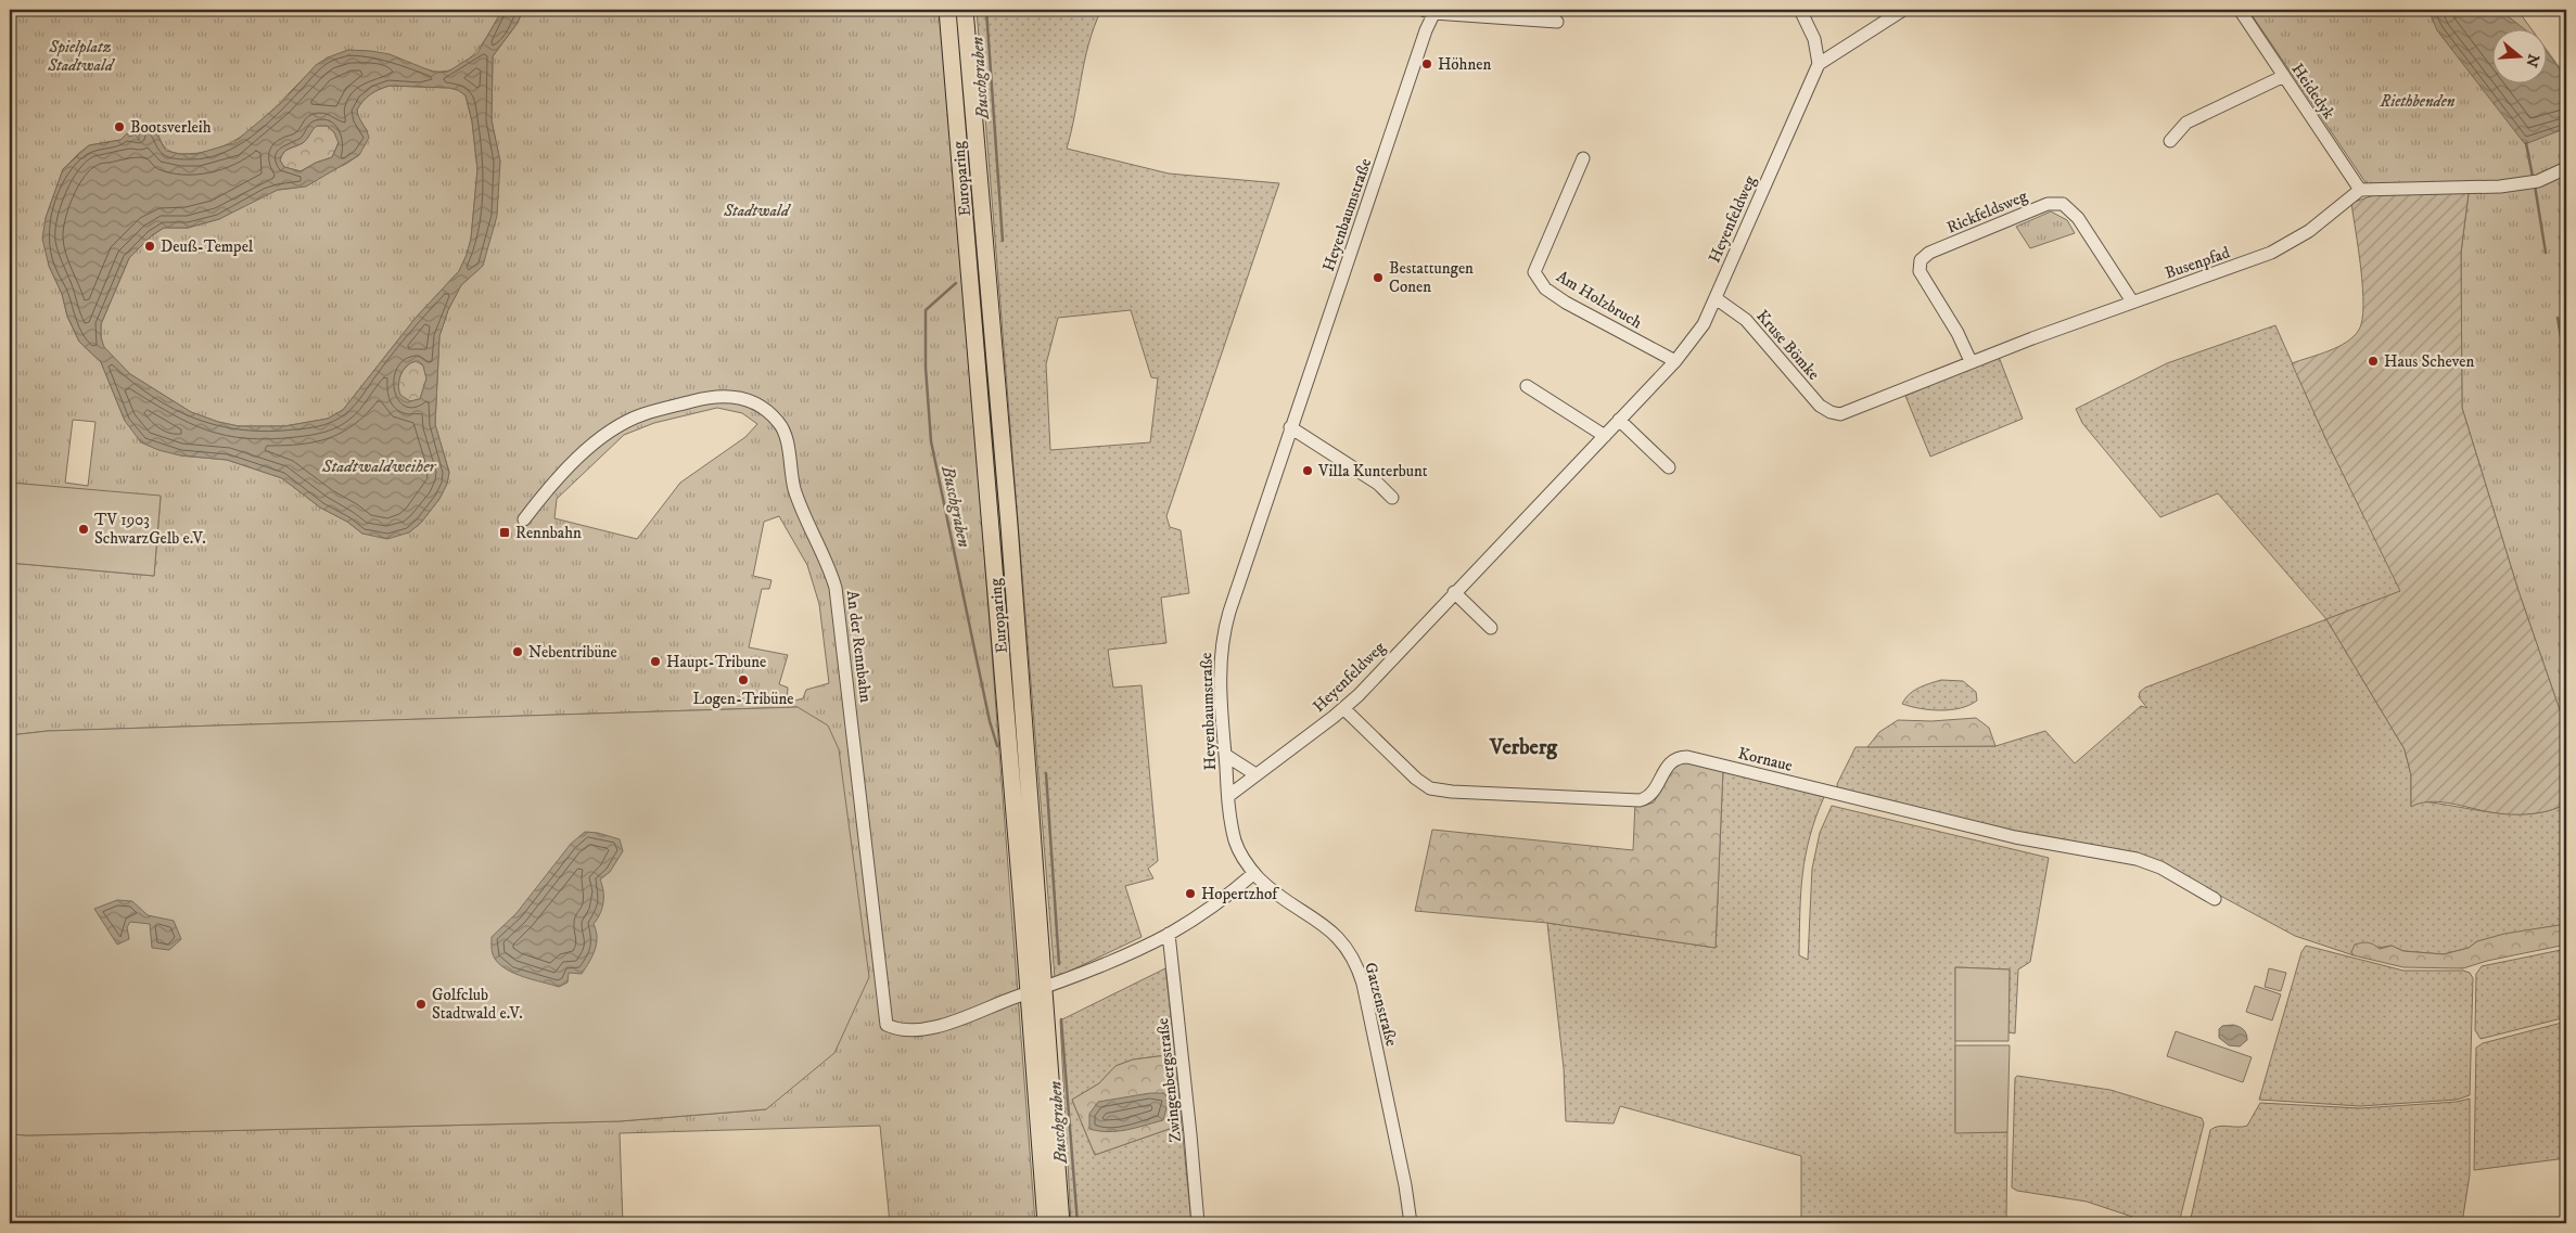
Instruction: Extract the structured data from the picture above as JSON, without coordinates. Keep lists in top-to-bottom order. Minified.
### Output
{"streets":{"main road":["Europaring"],"street":["Heidedyk","Rickfeldsweg","Heyenbaumstraße","Heyenfeldweg","Busenpfad","Am Holzbruch","Kruse Bömke","An der Rennbahn","Kornaue","Gatzenstraße","Zwingenbergstraße"]},"crossings":[["Heidedyk","Busenpfad"],["Europaring","An der Rennbahn"],["Rickfeldsweg","Busenpfad"],["Heyenbaumstraße","Heyenfeldweg"],["Heyenbaumstraße","Gatzenstraße"],["Heyenfeldweg","Am Holzbruch"],["Heyenfeldweg","Kruse Bömke"],["Heyenfeldweg","Kornaue"],["Busenpfad","Kruse Bömke"]],"districts":["Verberg"],"water":["Buschgraben","Stadtwaldweiher"],"parks":["Spielplatz Stadtwald","Riethbenden","Stadtwald"],"places":{"other":["Höhnen","Bootsverleih","Deuß-Tempel","Bestattungen Conen","Haus Scheven","Villa Kunterbunt","TV 1903 SchwarzGelb e.V.","Nebentribüne","Haupt-Tribune","Logen-Tribüne","Hopertzhof","Golfclub Stadtwald e.V."],"transit":["Rennbahn"]},"north":"right"}
